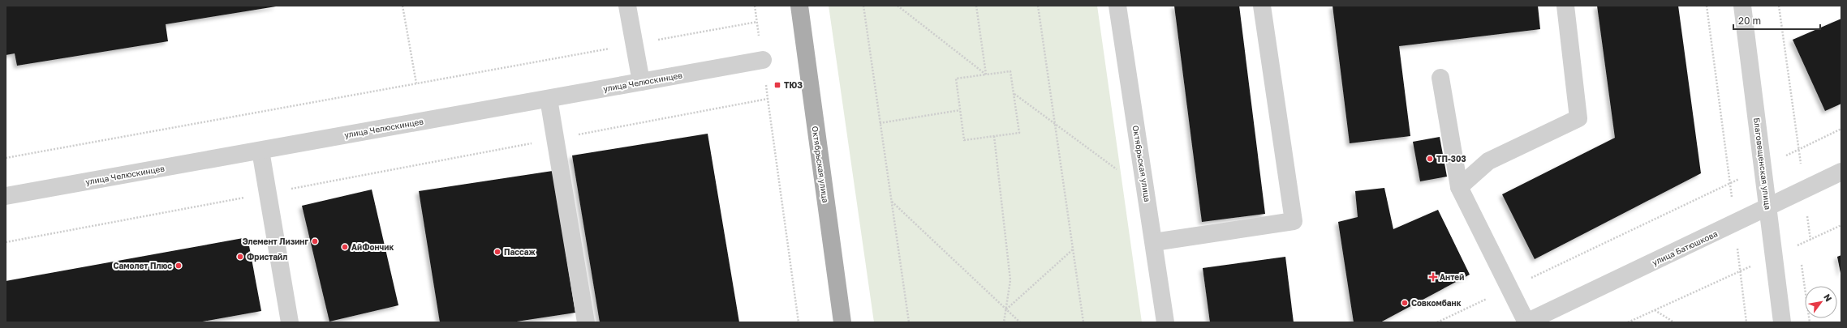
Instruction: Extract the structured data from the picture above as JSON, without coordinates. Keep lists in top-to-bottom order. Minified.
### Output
{"streets":{"main road":["Октябрьская улица"],"street":["улица Челюскинцев","Благовещенская улица","улица Батюшкова"]},"crossings":[["Благовещенская улица","улица Батюшкова"]],"places":{"transit":["ТЮЗ"],"other":["ТП-303","Элемент Лизинг","АйФончик","Пассаж","Фристайл","Самолет Плюс","Совкомбанк"],"health":["Антей"]},"scale_bar":"20 m","north":"top right"}
